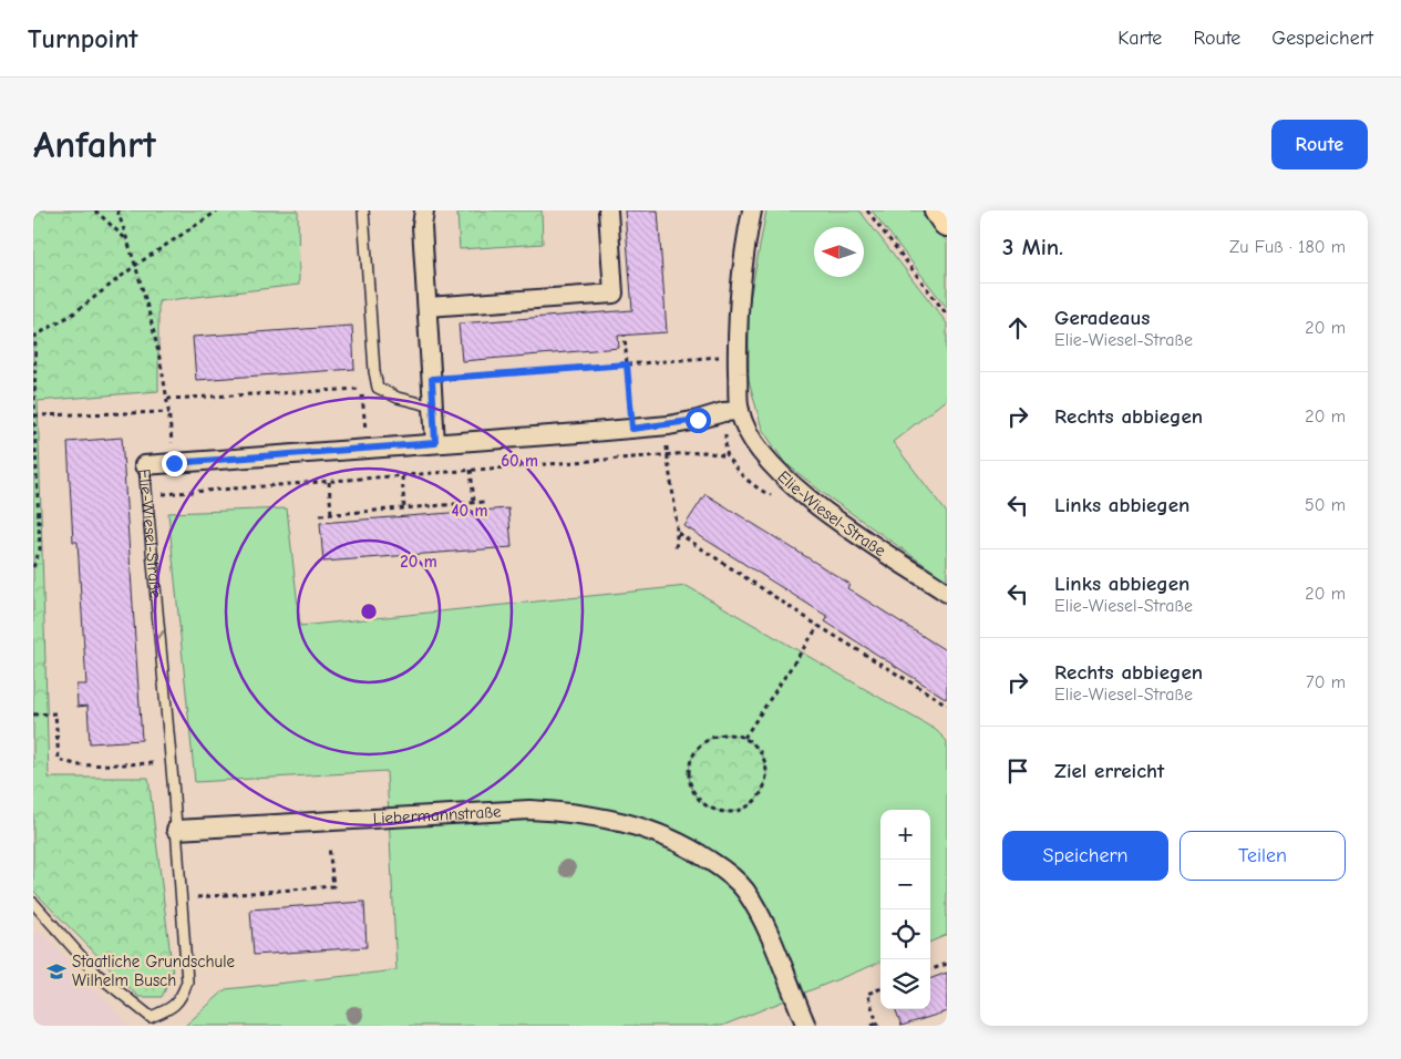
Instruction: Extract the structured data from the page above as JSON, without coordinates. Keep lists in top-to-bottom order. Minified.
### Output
{"streets":{"street":["Elie-Wiesel-Straße","Liebermannstraße"]},"crossings":[["Elie-Wiesel-Straße","Liebermannstraße"]],"places":{"school or university":["Staatliche Grundschule Wilhelm Busch"]},"north":"left","page":{"header":"Turnpoint","nav":["Karte","Route","Gespeichert"],"buttons":["Route",["Speichern","Teilen"]],"title":"Anfahrt","heading":["3 Min.","Zu Fuß · 180 m"],"list":[["Geradeaus","Elie-Wiesel-Straße","20 m"],["Rechts abbiegen","20 m"],["Links abbiegen","50 m"],["Links abbiegen","Elie-Wiesel-Straße","20 m"],["Rechts abbiegen","Elie-Wiesel-Straße","70 m"],"Ziel erreicht"],"map_buttons":["+","−"]},"rings":["60 m","40 m","20 m"]}
